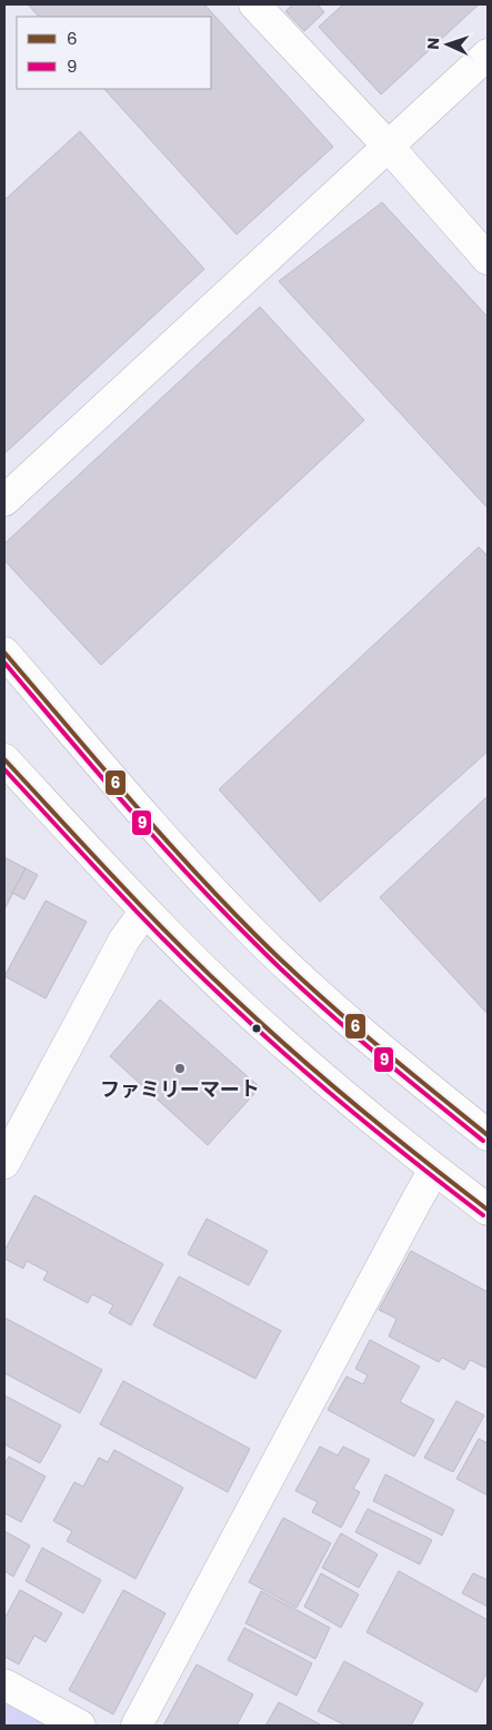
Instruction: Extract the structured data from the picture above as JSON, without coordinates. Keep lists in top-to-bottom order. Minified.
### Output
{"places":["ファミリーマート"],"lines":["transit line 6","transit line 9"],"legend":["6","9"],"north":"left"}
